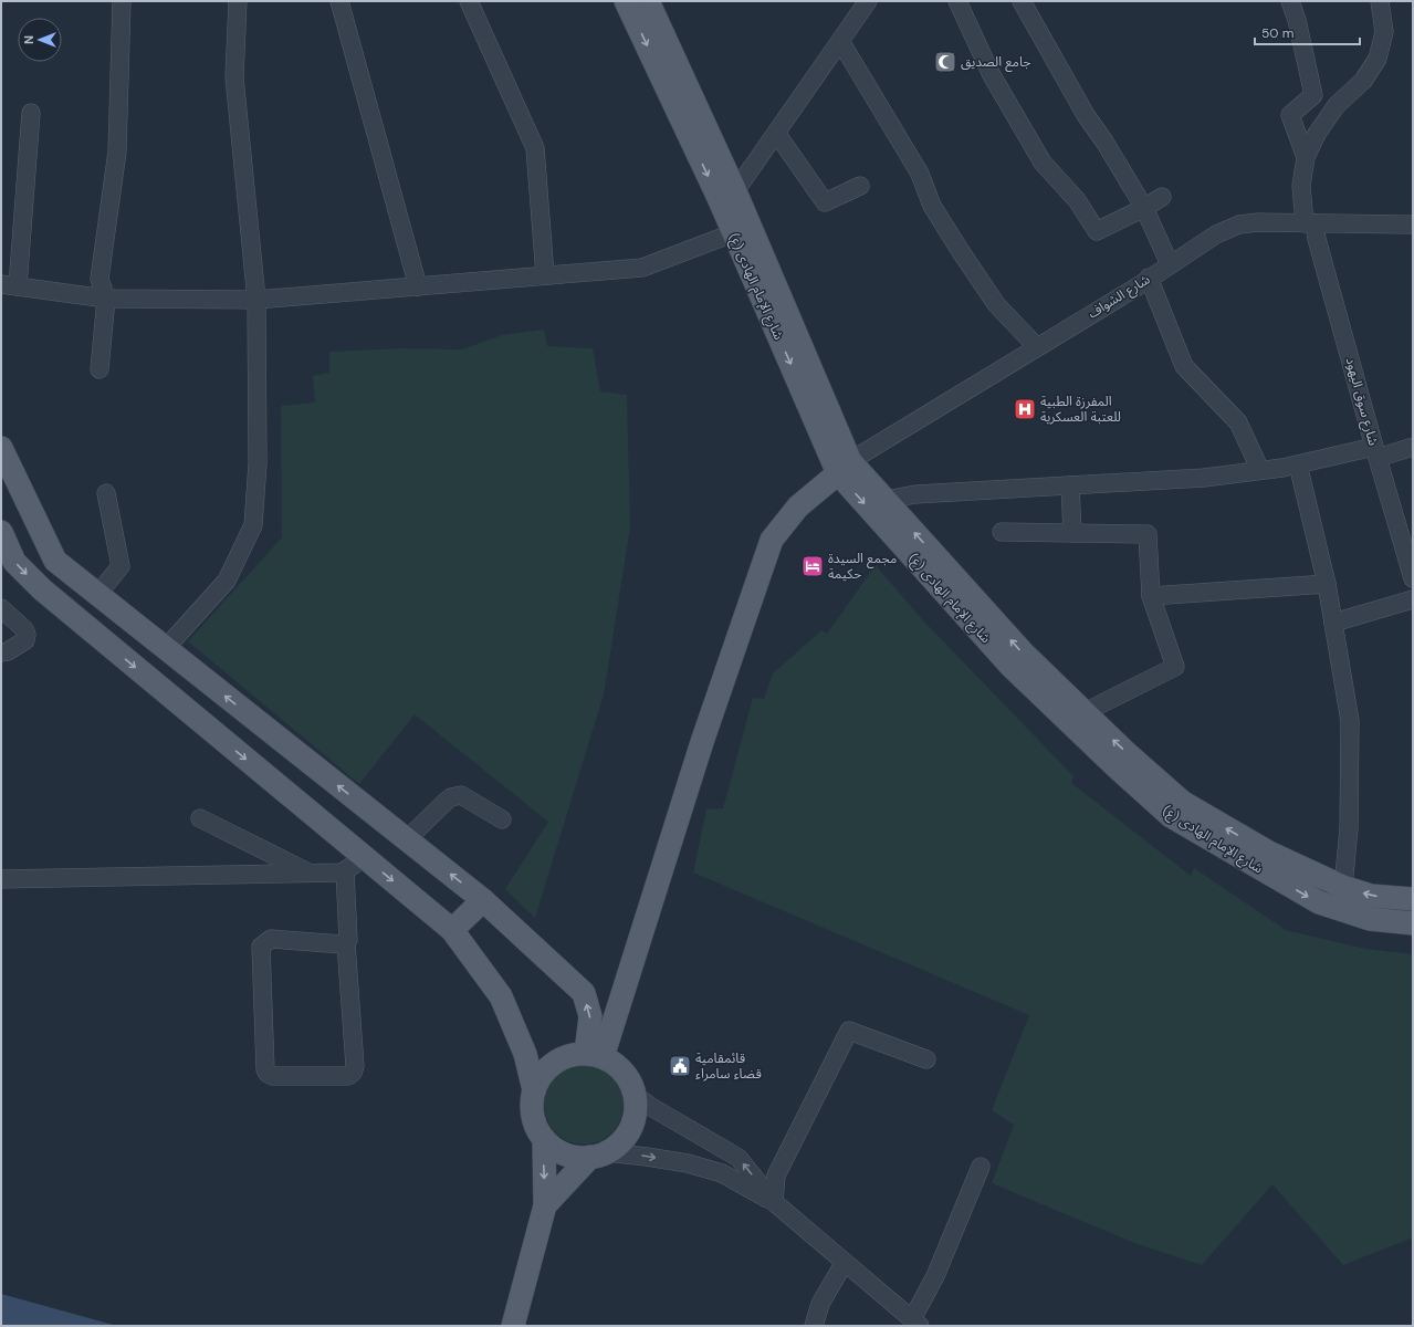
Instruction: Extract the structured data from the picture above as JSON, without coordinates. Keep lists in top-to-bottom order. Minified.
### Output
{"streets":{"main road":["شارع الإمام الهادی (ع)"],"street":["شارع الشواف","شارع سوق اليهود"]},"crossings":[["شارع الإمام الهادی (ع)","شارع الشواف"],["شارع الشواف","شارع سوق اليهود"]],"places":{"mosque":["جامع الصديق"],"hospital":["المفرزة الطبية للعتبة العسكرية"],"hotel":["مجمع السيدة حكيمة"],"public building":["قائمقامية قضاء سامراء"]},"scale_bar":"50 m","north":"left"}
